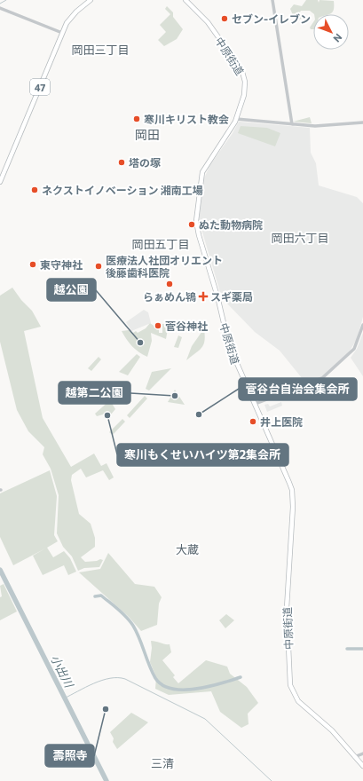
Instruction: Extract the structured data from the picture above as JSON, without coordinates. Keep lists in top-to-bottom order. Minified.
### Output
{"streets":{"main road":["中原街道","47"]},"districts":["岡田三丁目","岡田","岡田六丁目","岡田五丁目","大蔵","三清"],"water":["小出川"],"places":{"other":["セブン-イレブン","寒川キリスト教会","塔の塚","ネクストイノベーション 湘南工場","ぬた動物病院","東守神社","医療法人社団オリエント 後藤歯科医院","らぁめん鴇","菅谷神社","越公園","越第二公園","菅谷台自治会集会所","寒川もくせいハイツ第2集会所","井上医院","壽照寺"],"health":["スギ薬局"]},"north":"bottom right"}
